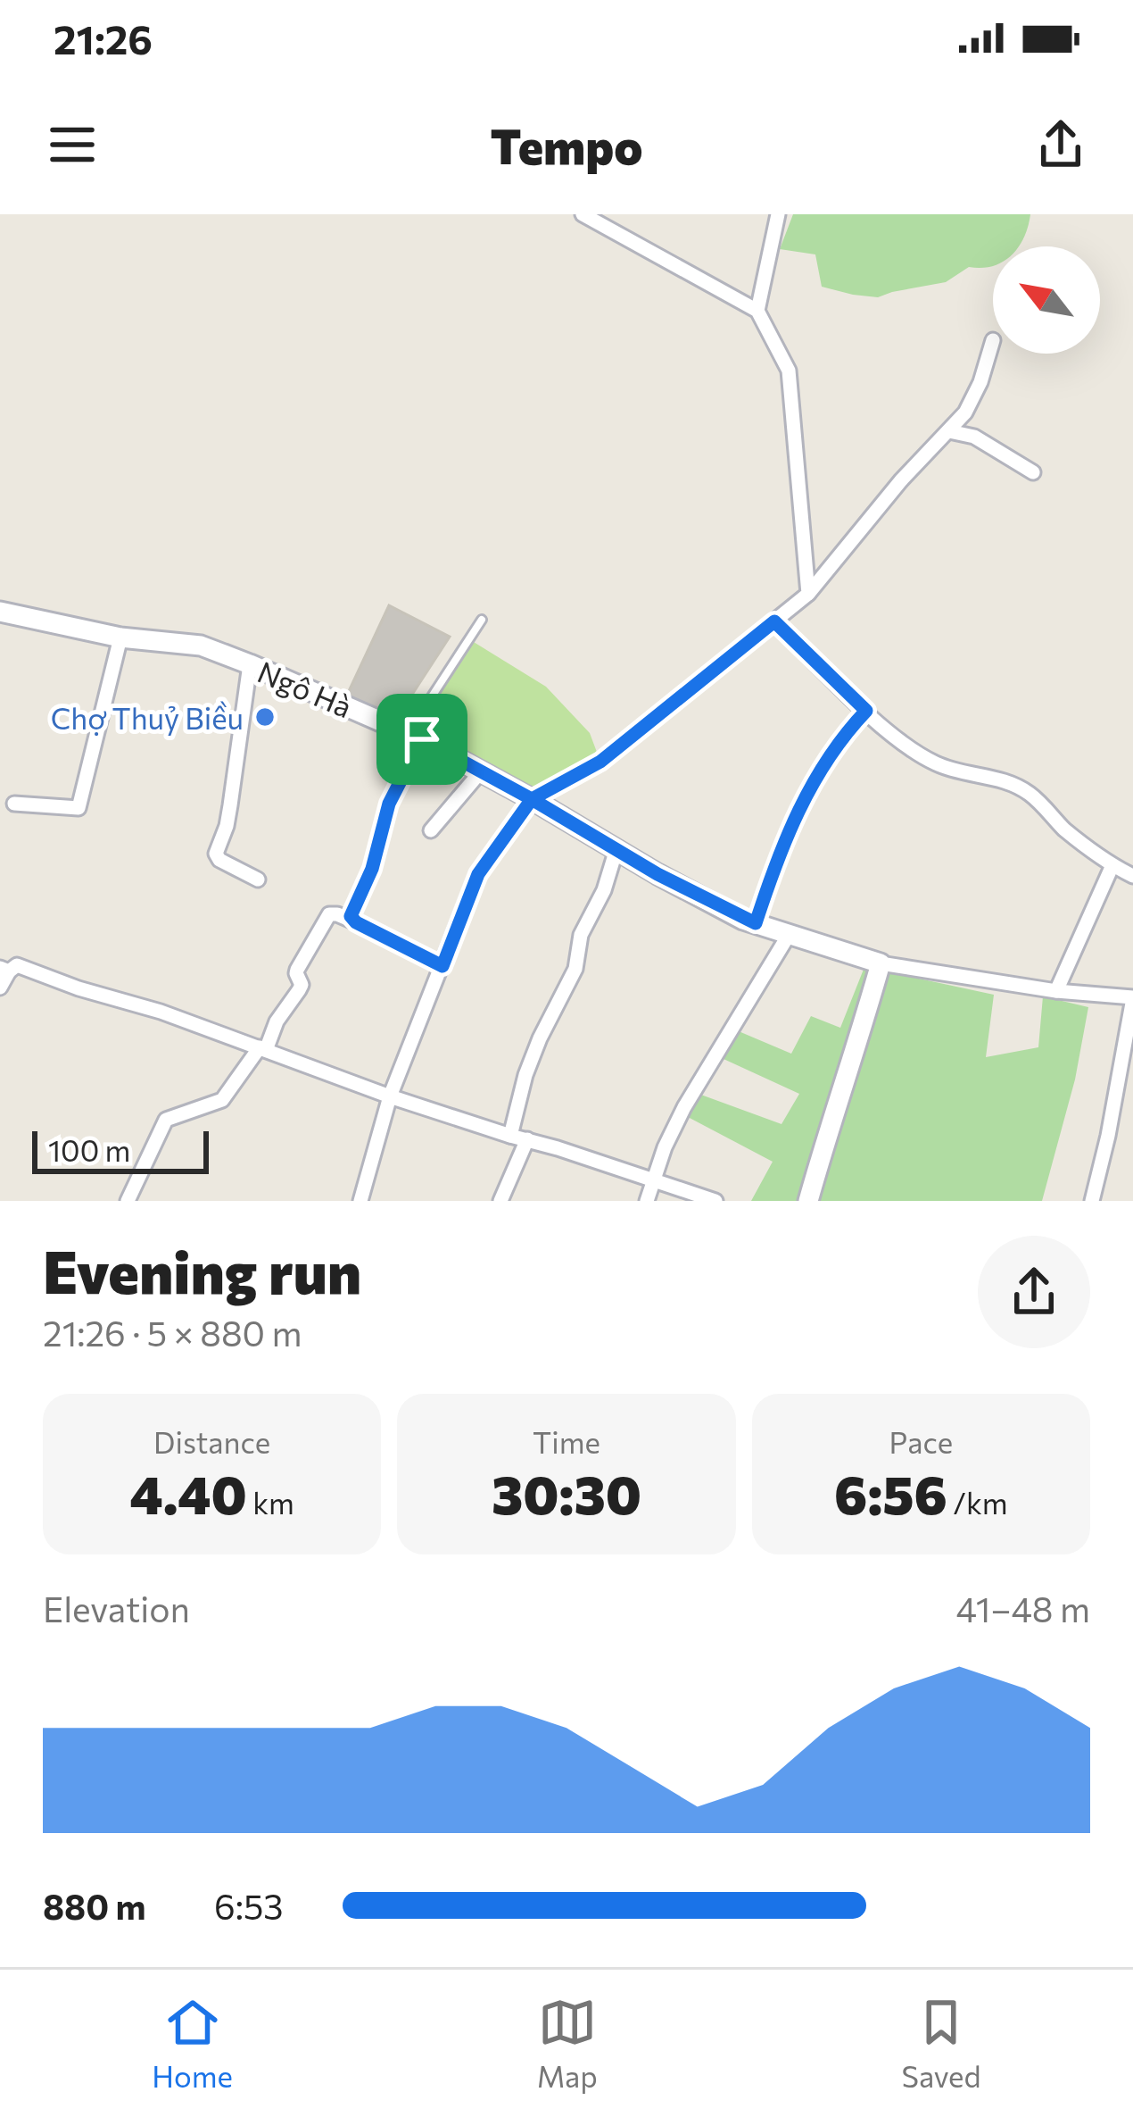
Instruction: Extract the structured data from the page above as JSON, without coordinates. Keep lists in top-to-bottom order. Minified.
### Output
{"streets":{"street":["Ngô Hà"]},"places":["Chợ Thuỷ Biều"],"scale_bar":"100 m","north":"top left","page":{"status":"21:26","header":"Tempo","scale":"100 m","heading":["Evening run","21:26 · 5 × 880 m"],"stats":[["Distance","4.40 km"],["Time","30:30"],["Pace","6:56 /km"]],"chart":["Elevation","41–48 m"],"list":[{"name":"880 m","note":"6:53"}],"tabs":["Home","Map","Saved"]}}
